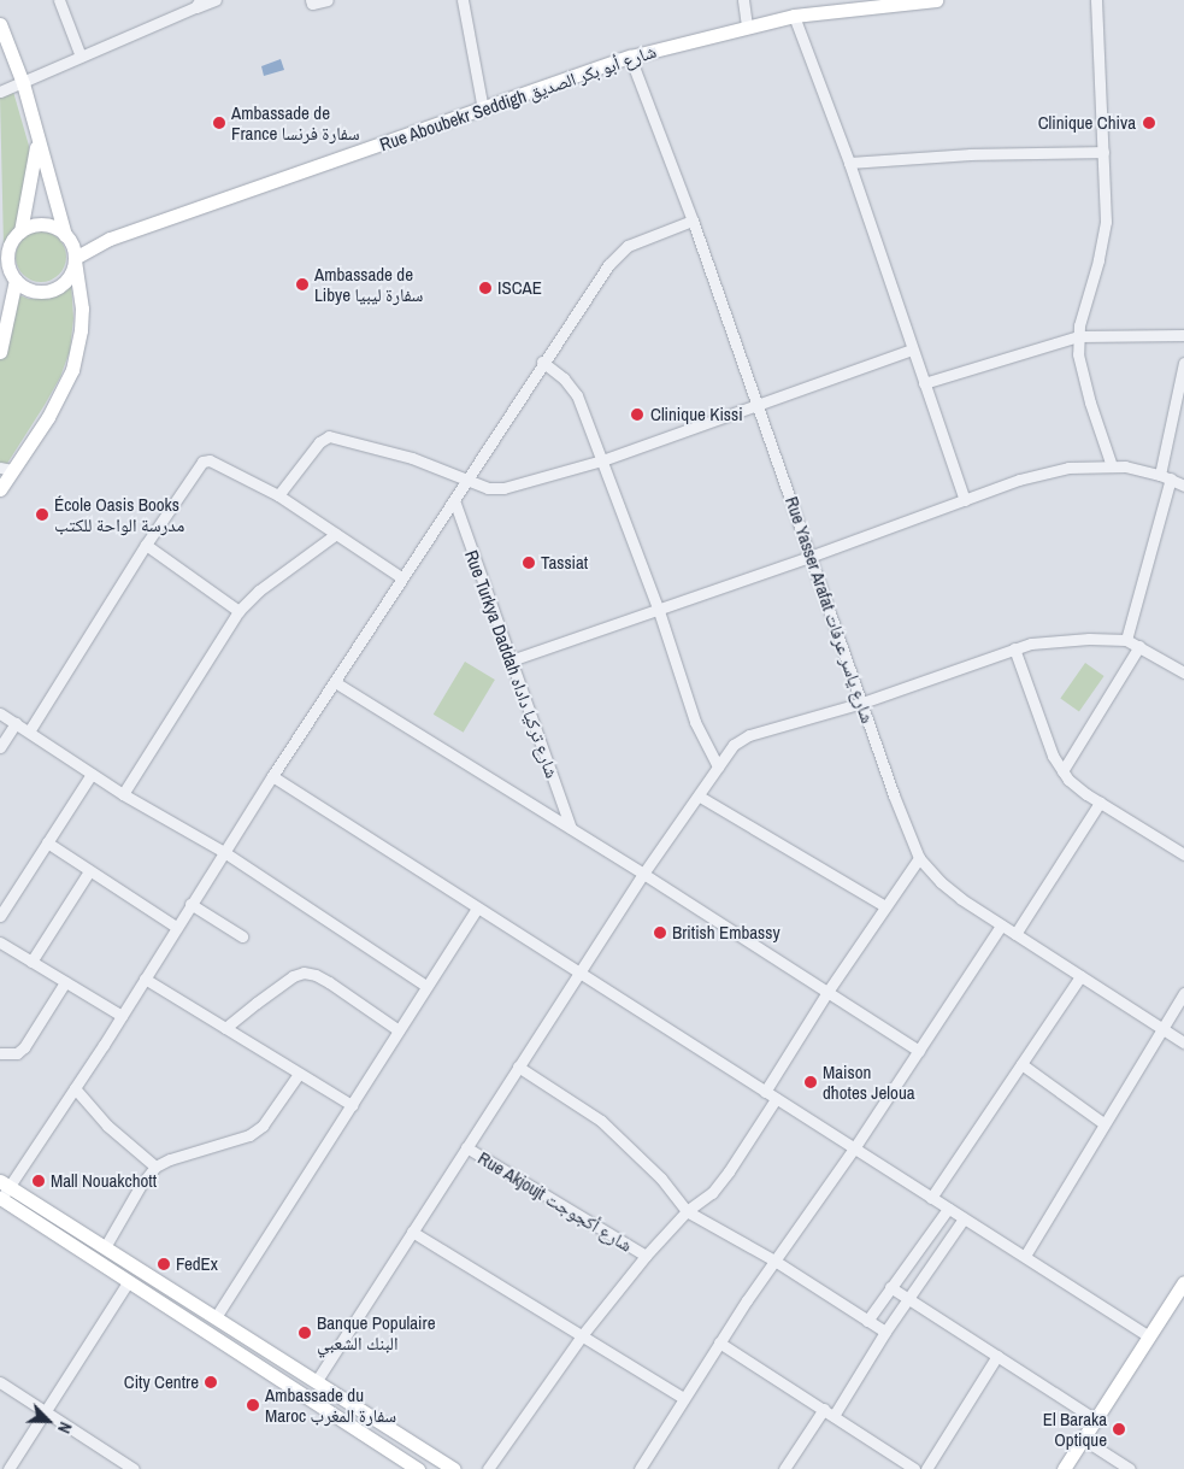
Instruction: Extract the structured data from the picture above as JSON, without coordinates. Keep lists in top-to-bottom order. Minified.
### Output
{"streets":{"street":["Rue Aboubekr Seddigh شارع أبو بكر الصديق","Rue Yasser Arafat شارع ياسر عرفات","Rue Turkya Daddah شارع تركيا داداه","Rue Akjoujt شارع أكجوجت"]},"crossings":[["Rue Aboubekr Seddigh شارع أبو بكر الصديق","Rue Yasser Arafat شارع ياسر عرفات"]],"places":["Ambassade de France سفارة فرنسا","Clinique Chiva","Ambassade de Libye سفارة ليبيا","ISCAE","Clinique Kissi","École Oasis Books مدرسة الواحة للكتب","Tassiat","British Embassy","Maison d´hotes Jeloua","Mall Nouakchott","FedEx","Banque Populaire البنك الشعبي","City Centre","Ambassade du Maroc سفارة المغرب","El Baraka Optique"],"north":"bottom right"}
